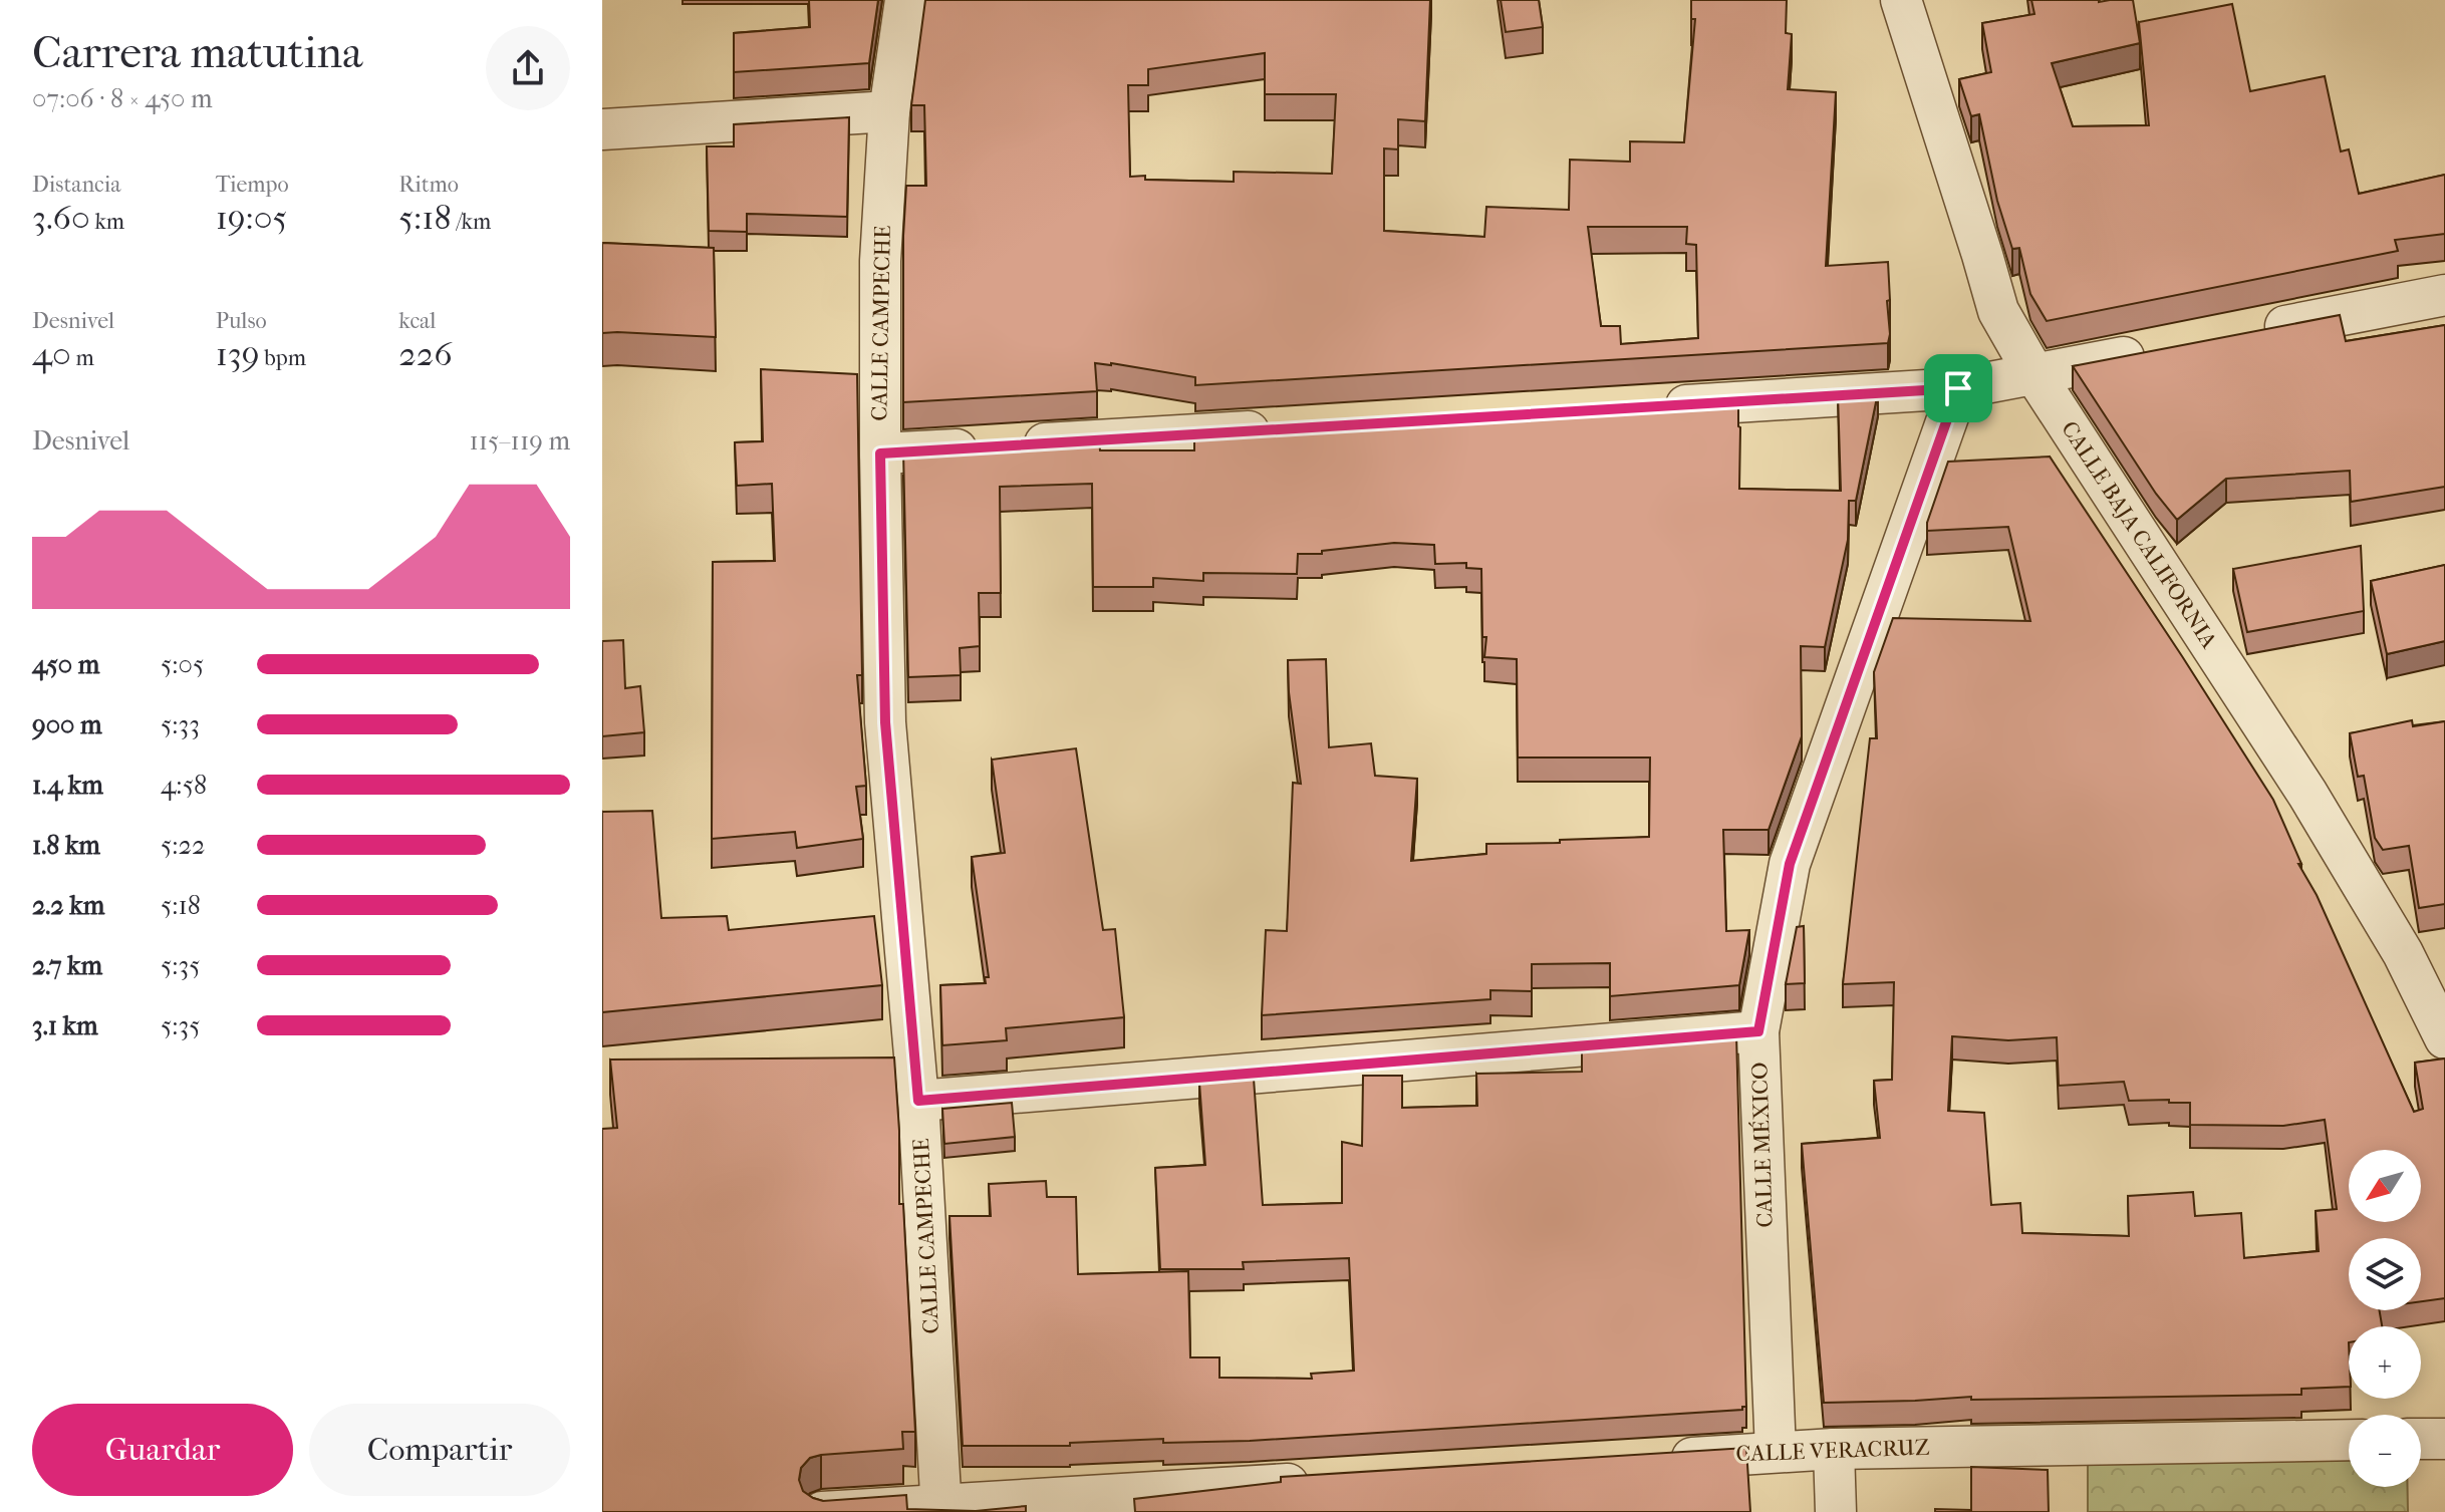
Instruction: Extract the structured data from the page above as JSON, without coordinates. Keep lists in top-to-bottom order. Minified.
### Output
{"streets":{"street":["CALLE CAMPECHE","CALLE BAJA CALIFORNIA","CALLE MÉXICO","CALLE VERACRUZ"]},"crossings":[["CALLE MÉXICO","CALLE VERACRUZ"]],"north":"bottom left","page":{"heading":["Carrera matutina","07:06 · 8 × 450 m"],"stats":[["Distancia","3.60 km"],["Tiempo","19:05"],["Ritmo","5:18 /km"],["Desnivel","40 m"],["Pulso","139 bpm"],["kcal","226"]],"chart":["Desnivel","115–119 m"],"list":[{"name":"450 m","note":"5:05"},{"name":"900 m","note":"5:33"},{"name":"1.4 km","note":"4:58"},{"name":"1.8 km","note":"5:22"},{"name":"2.2 km","note":"5:18"},{"name":"2.7 km","note":"5:35"},{"name":"3.1 km","note":"5:35"}],"map_buttons":["+","−"],"buttons":["Guardar","Compartir"]}}
